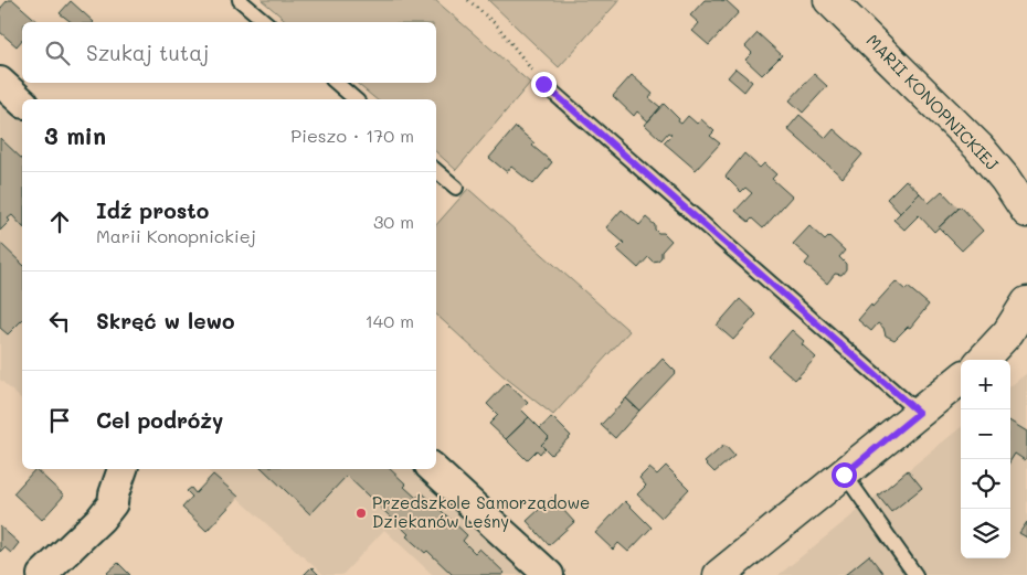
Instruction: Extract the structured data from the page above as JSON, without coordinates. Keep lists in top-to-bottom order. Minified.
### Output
{"streets":{"street":["MARII KONOPNICKIEJ"]},"places":["Przedszkole Samorządowe Dziekanów Leśny"],"page":{"search":"Szukaj tutaj","heading":["3 min","Pieszo · 170 m"],"list":[["Idź prosto","Marii Konopnickiej","30 m"],["Skręć w lewo","140 m"],"Cel podróży"],"map_buttons":["+","−"]}}
